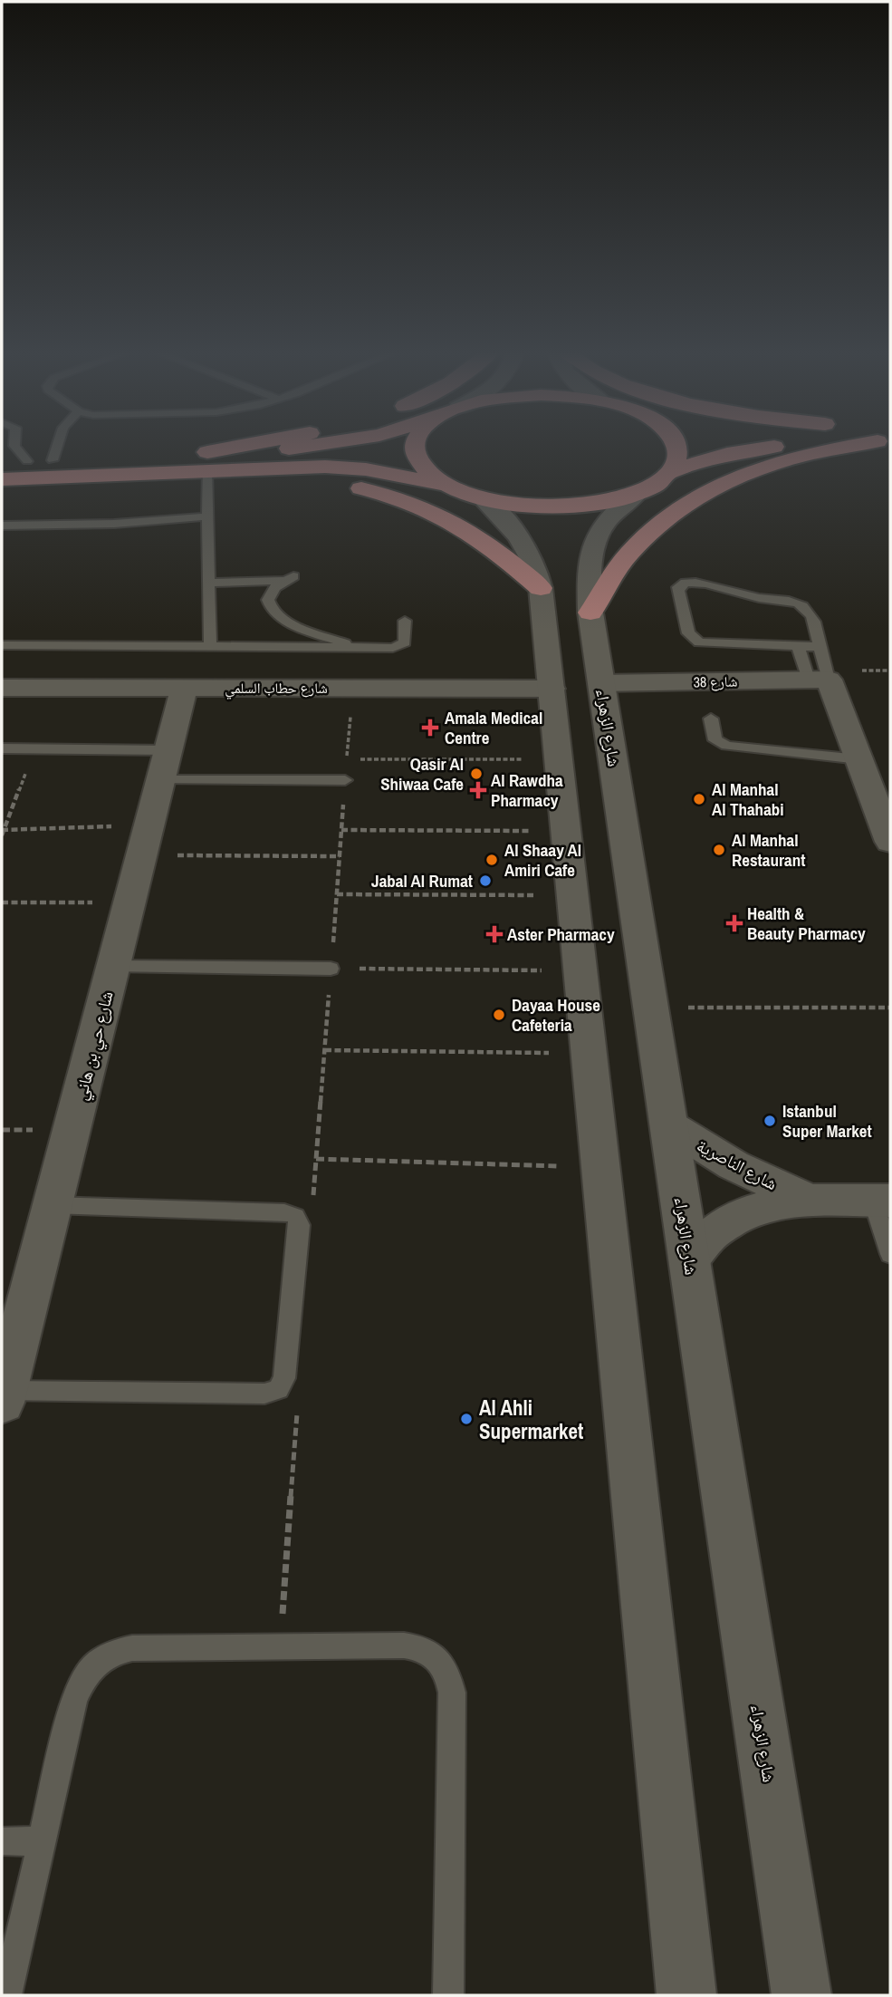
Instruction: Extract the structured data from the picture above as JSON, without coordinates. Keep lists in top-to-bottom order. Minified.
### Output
{"streets":{"main road":["شارع 38","شارع حطاب السلمي","شارع الزهراء","شارع حي بن هاني","شارع الناصرية"]},"crossings":[["شارع 38","شارع الزهراء"],["شارع حطاب السلمي","شارع حي بن هاني"],["شارع الزهراء","شارع الناصرية"]],"places":{"health":["Amala Medical Centre","Al Rawdha Pharmacy","Health & Beauty Pharmacy","Aster Pharmacy"],"other":["Qasir Al Shiwaa Cafe","Al Manhal Al Thahabi","Al Manhal Restaurant","Al Shaay Al Amiri Cafe","Jabal Al Rumat","Dayaa House Cafeteria","Istanbul Super Market","Al Ahli Supermarket"]}}
